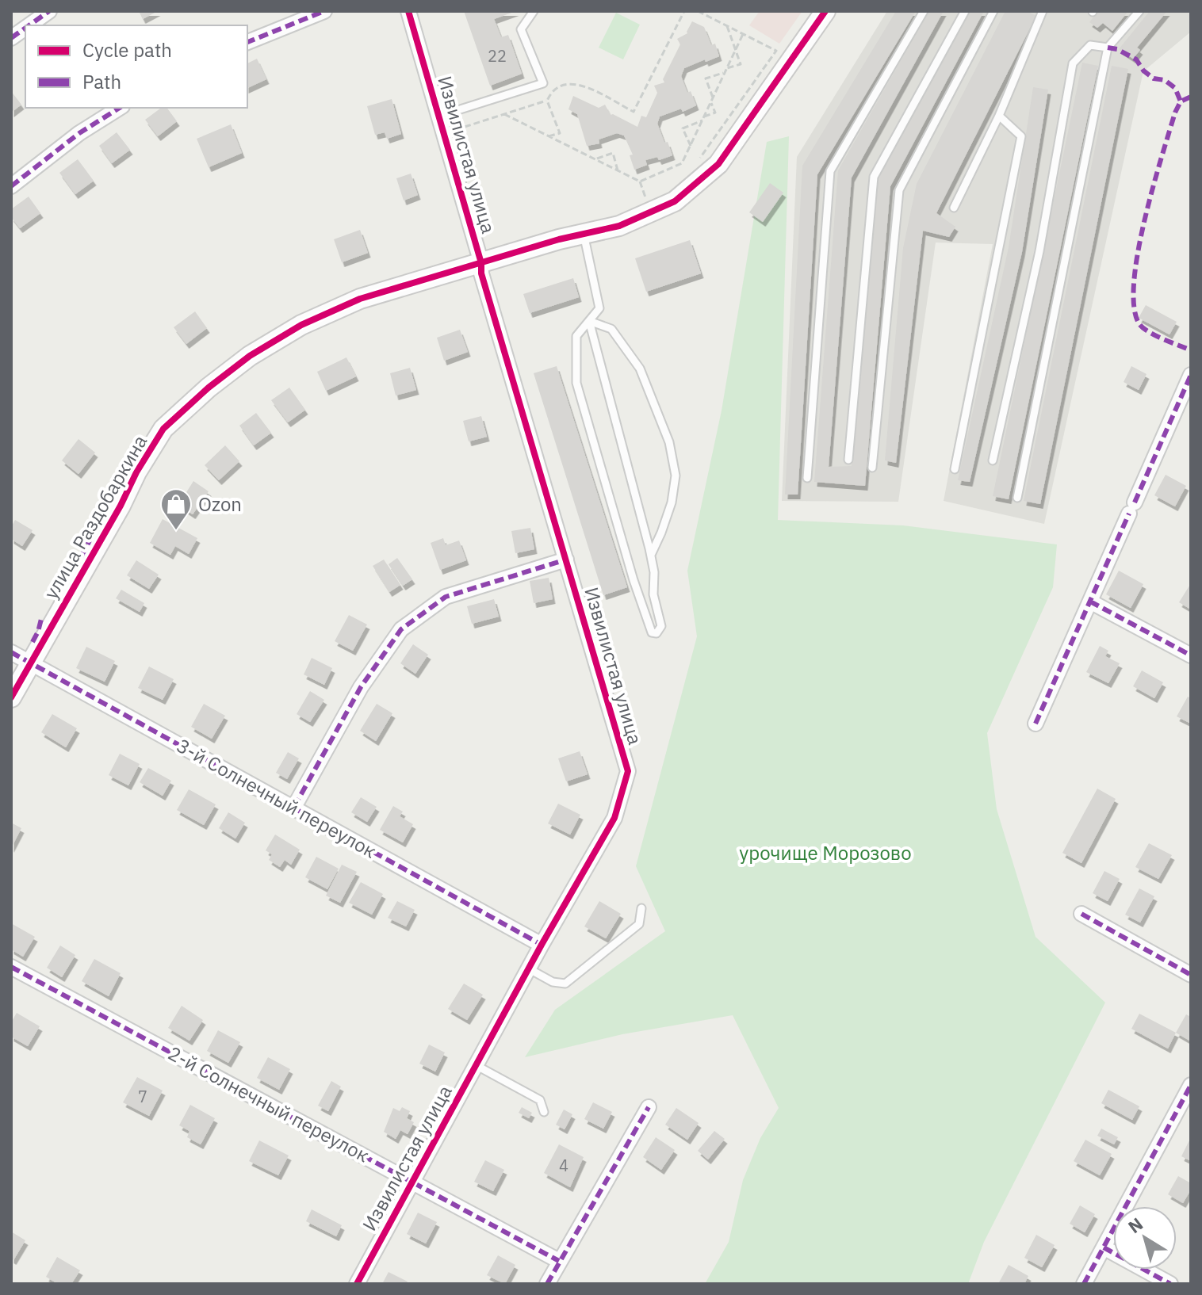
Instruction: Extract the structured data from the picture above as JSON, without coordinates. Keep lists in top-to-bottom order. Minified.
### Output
{"streets":{"street":["Извилистая улица","улица Раздобаркина","3-й Солнечный переулок","2-й Солнечный переулок"]},"crossings":[["Извилистая улица","улица Раздобаркина"],["Извилистая улица","3-й Солнечный переулок"],["Извилистая улица","2-й Солнечный переулок"],["улица Раздобаркина","3-й Солнечный переулок"]],"parks":["урочище Морозово"],"places":{"shop":["Ozon"]},"house_numbers":["22","7","4"],"legend":["Cycle path","Path"],"north":"top left"}
